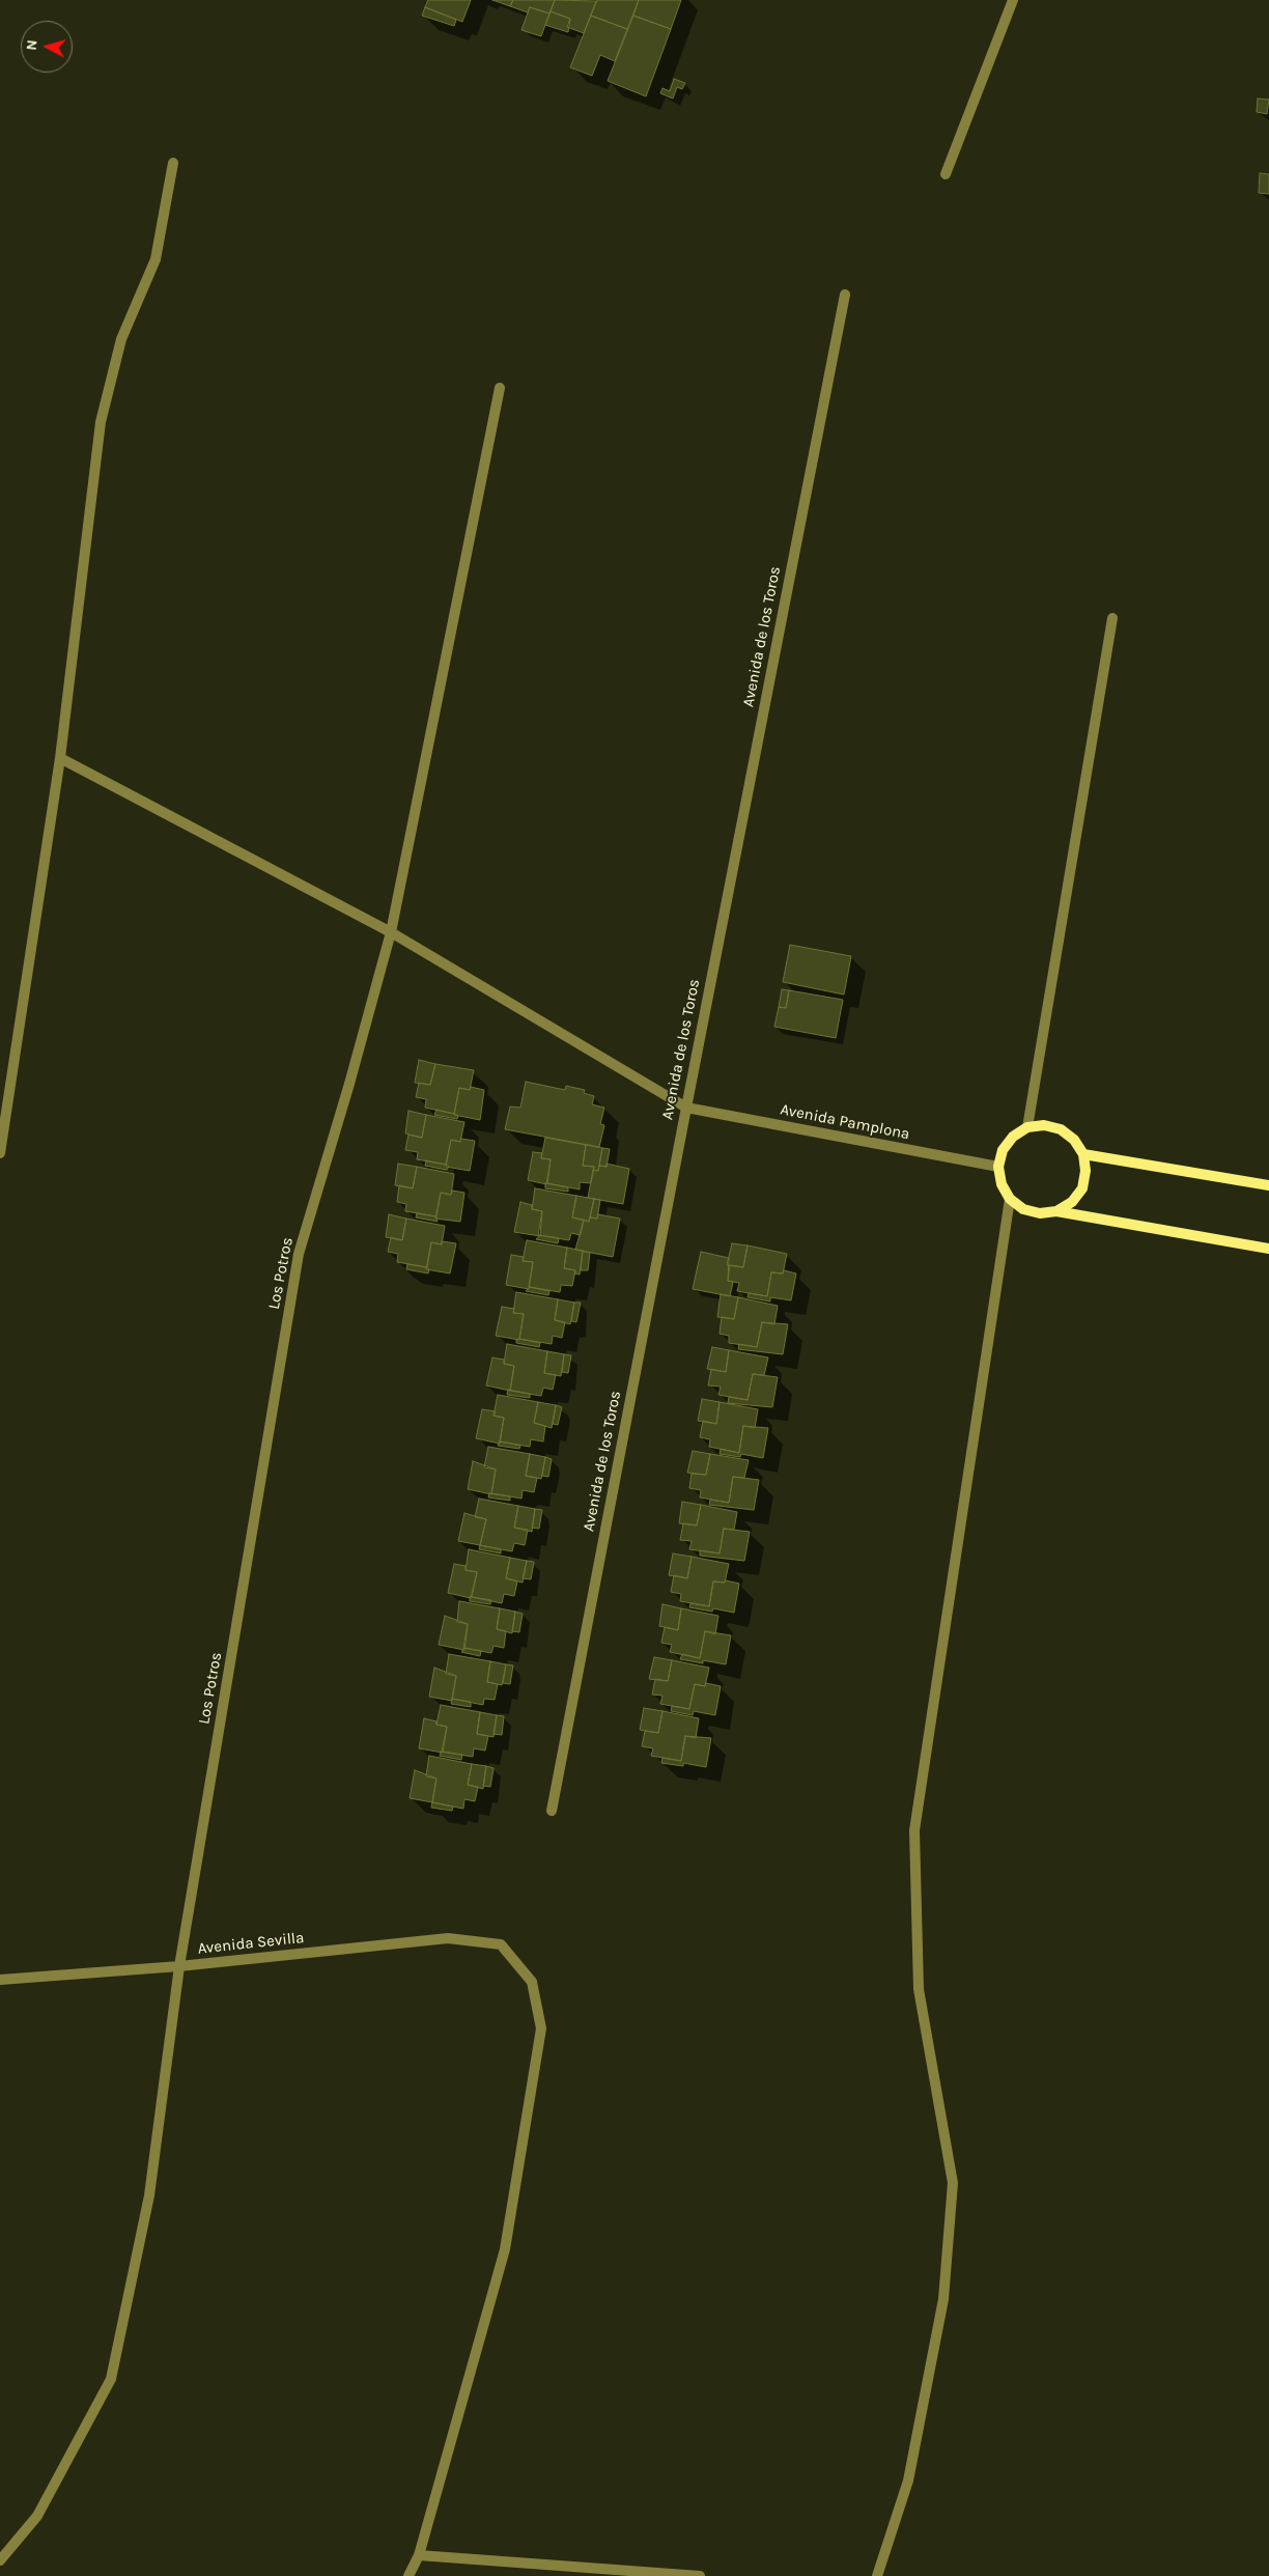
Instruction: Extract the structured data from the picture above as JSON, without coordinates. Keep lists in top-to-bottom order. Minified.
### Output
{"streets":{"street":["Avenida de los Toros","Avenida Pamplona","Los Potros","Avenida Sevilla"]},"crossings":[["Avenida de los Toros","Avenida Pamplona"],["Los Potros","Avenida Sevilla"]],"north":"left"}
